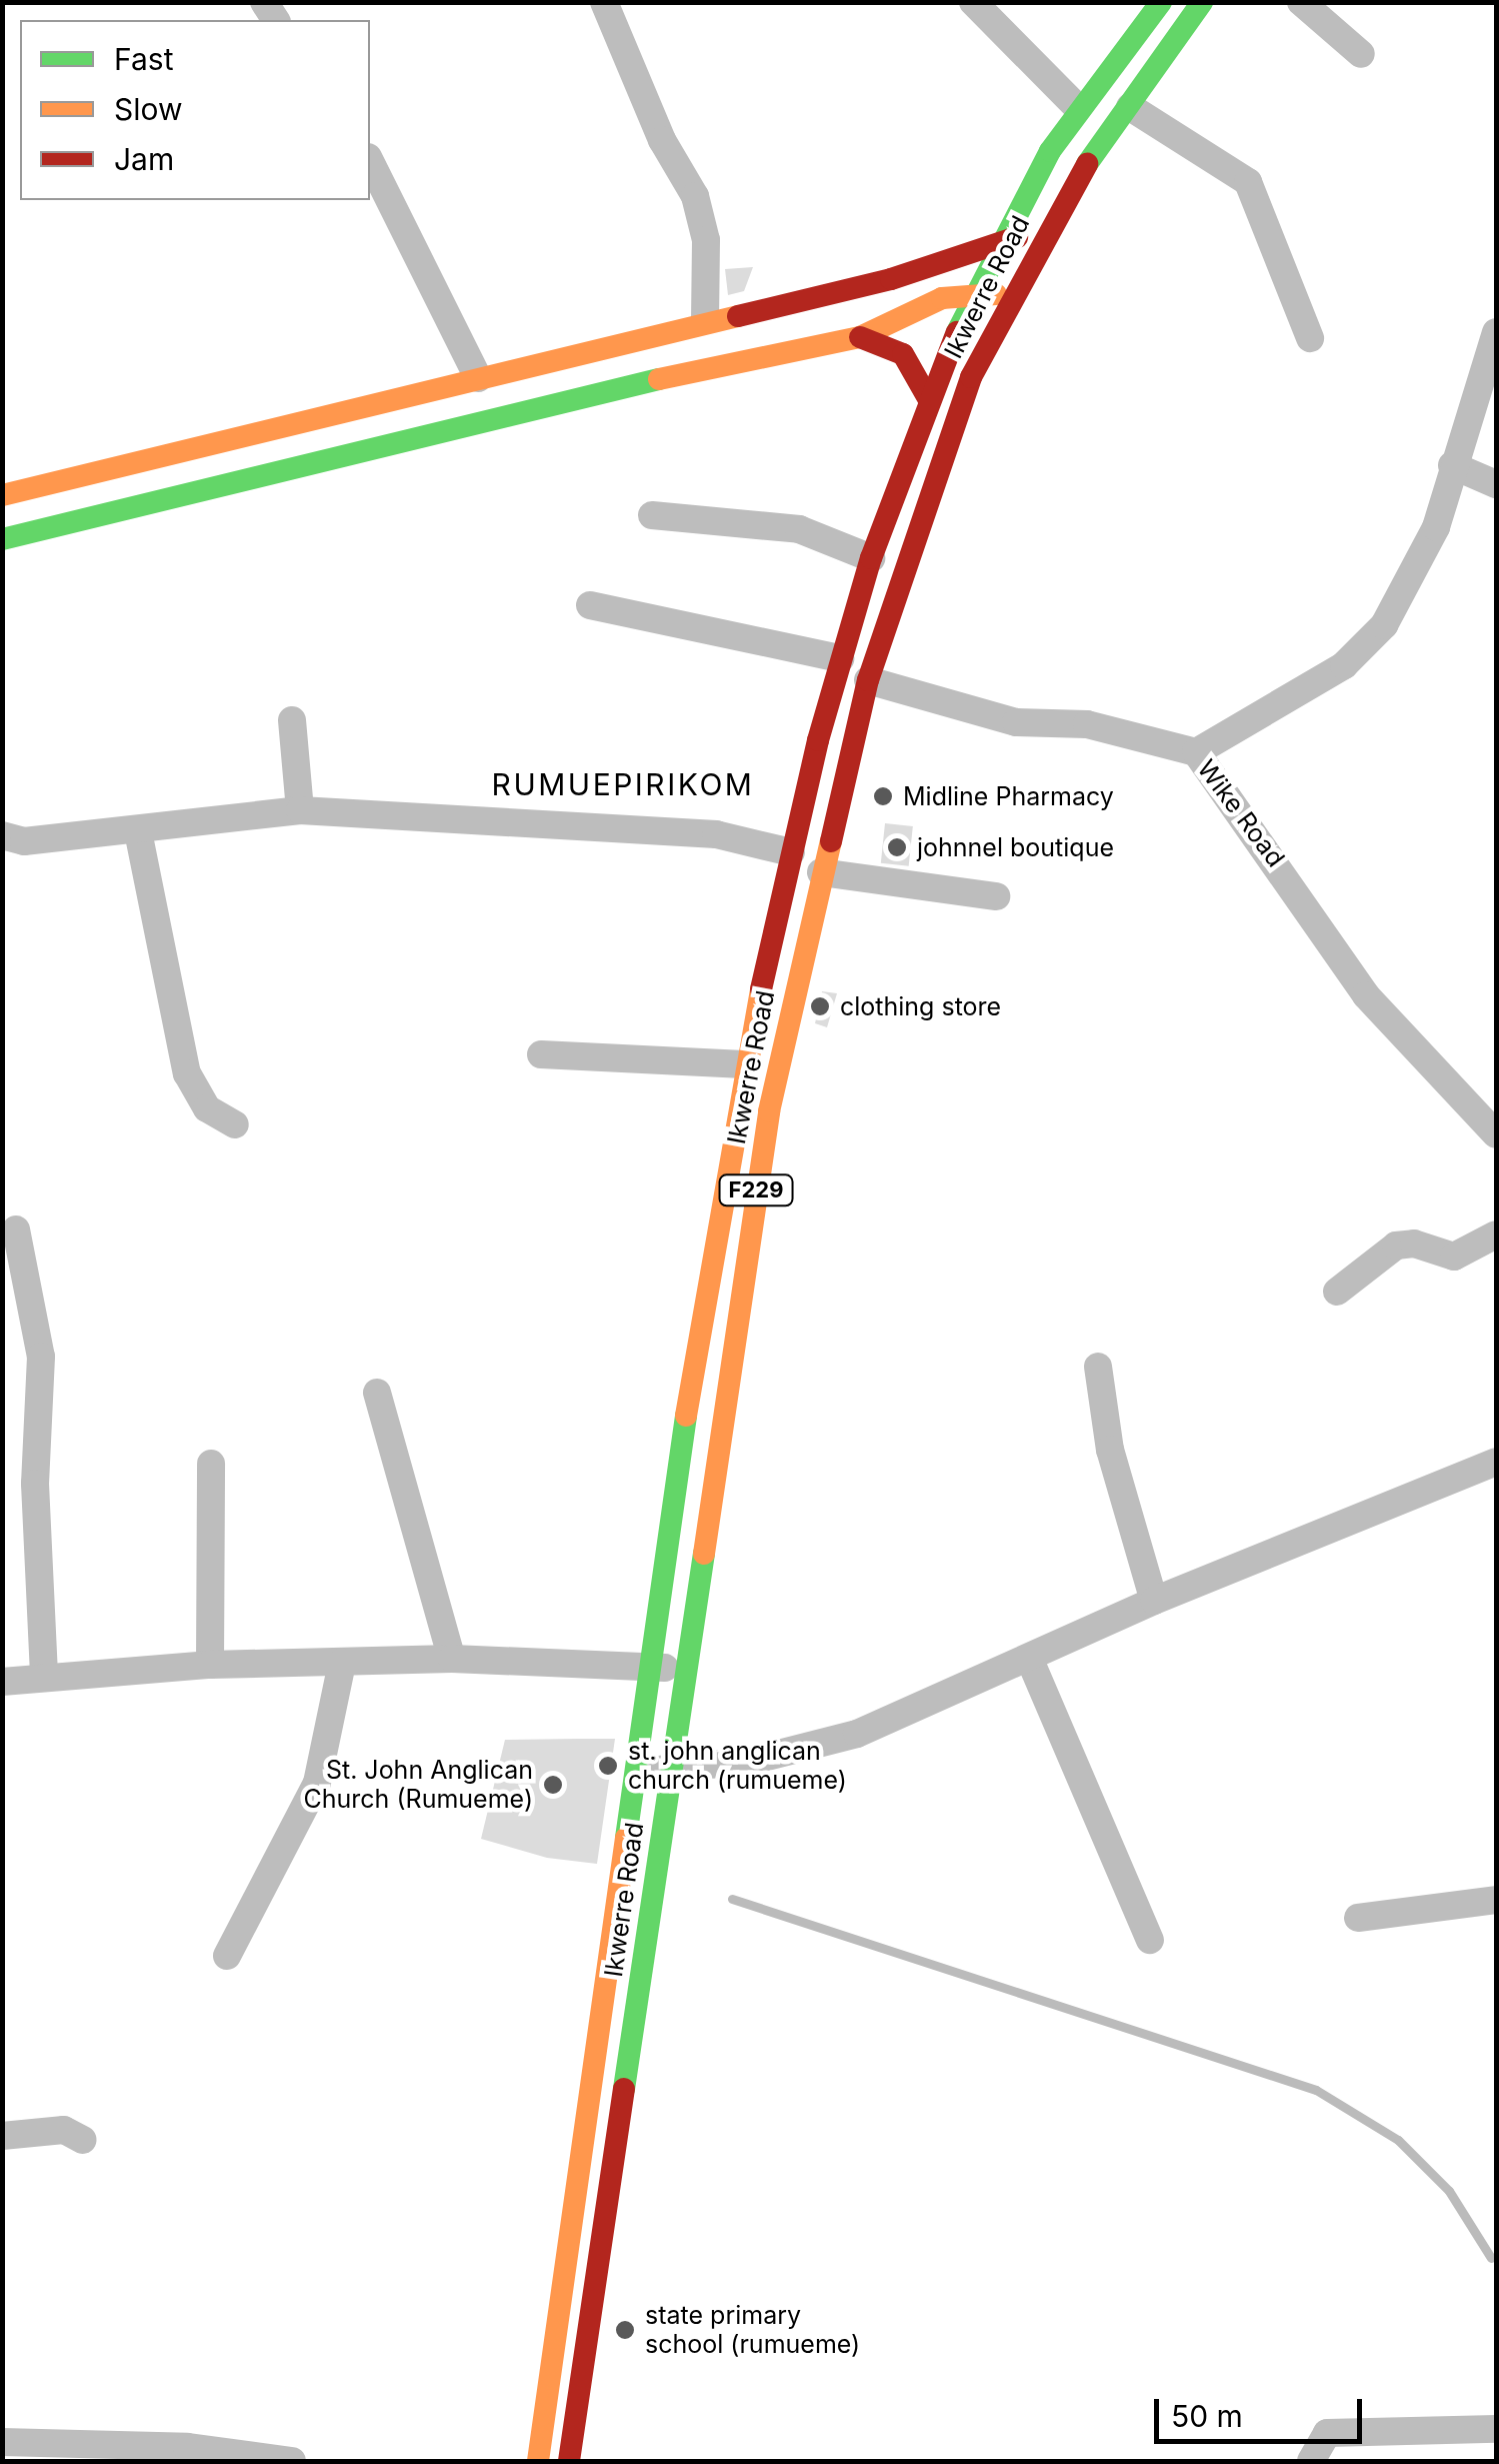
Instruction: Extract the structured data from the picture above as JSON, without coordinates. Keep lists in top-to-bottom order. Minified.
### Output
{"streets":{"main road":["Ikwerre Road","F229"],"street":["Wike Road"]},"crossings":[["Ikwerre Road","Wike Road"]],"districts":["RUMUEPIRIKOM"],"places":["Midline Pharmacy","johnnel boutique","clothing store","st. john anglican church (rumueme)","St. John Anglican Church (Rumueme)","state primary school (rumueme)"],"legend":["Fast","Slow","Jam"],"scale_bar":"50 m"}
